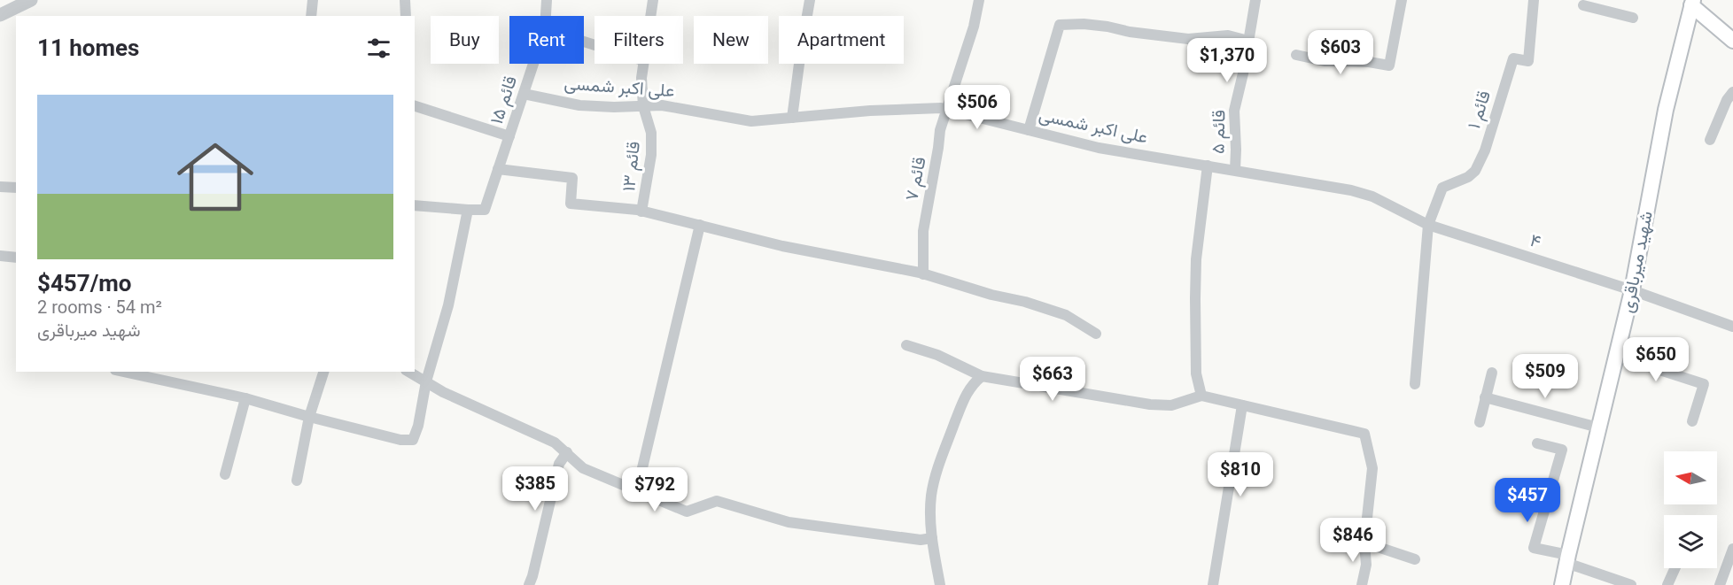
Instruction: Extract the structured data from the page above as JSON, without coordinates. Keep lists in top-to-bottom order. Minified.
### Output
{"streets":{"main road":["شهید میرباقری"],"street":["علی اکبر شمسی","قائم ۱۵","قائم ۱","قائم ۵","قائم ۱۳","قائم ۷","۴"]},"crossings":[["علی اکبر شمسی","قائم ۱۵"],["علی اکبر شمسی","قائم ۱"],["علی اکبر شمسی","قائم ۵"],["علی اکبر شمسی","قائم ۱۳"],["علی اکبر شمسی","قائم ۷"],["علی اکبر شمسی","۴"],["قائم ۱","۴"],["۴","شهید میرباقری"]],"north":"left","page":{"chip":["Buy","Rent","Filters","New","Apartment"],"heading":"11 homes","price":["$603","$1,370","$506","$650","$509","$663","$810","$385","$792","$457","$846"],"list":[{"name":"$457/mo","note":"2 rooms · 54 m² · شهید میرباقری"}]}}
